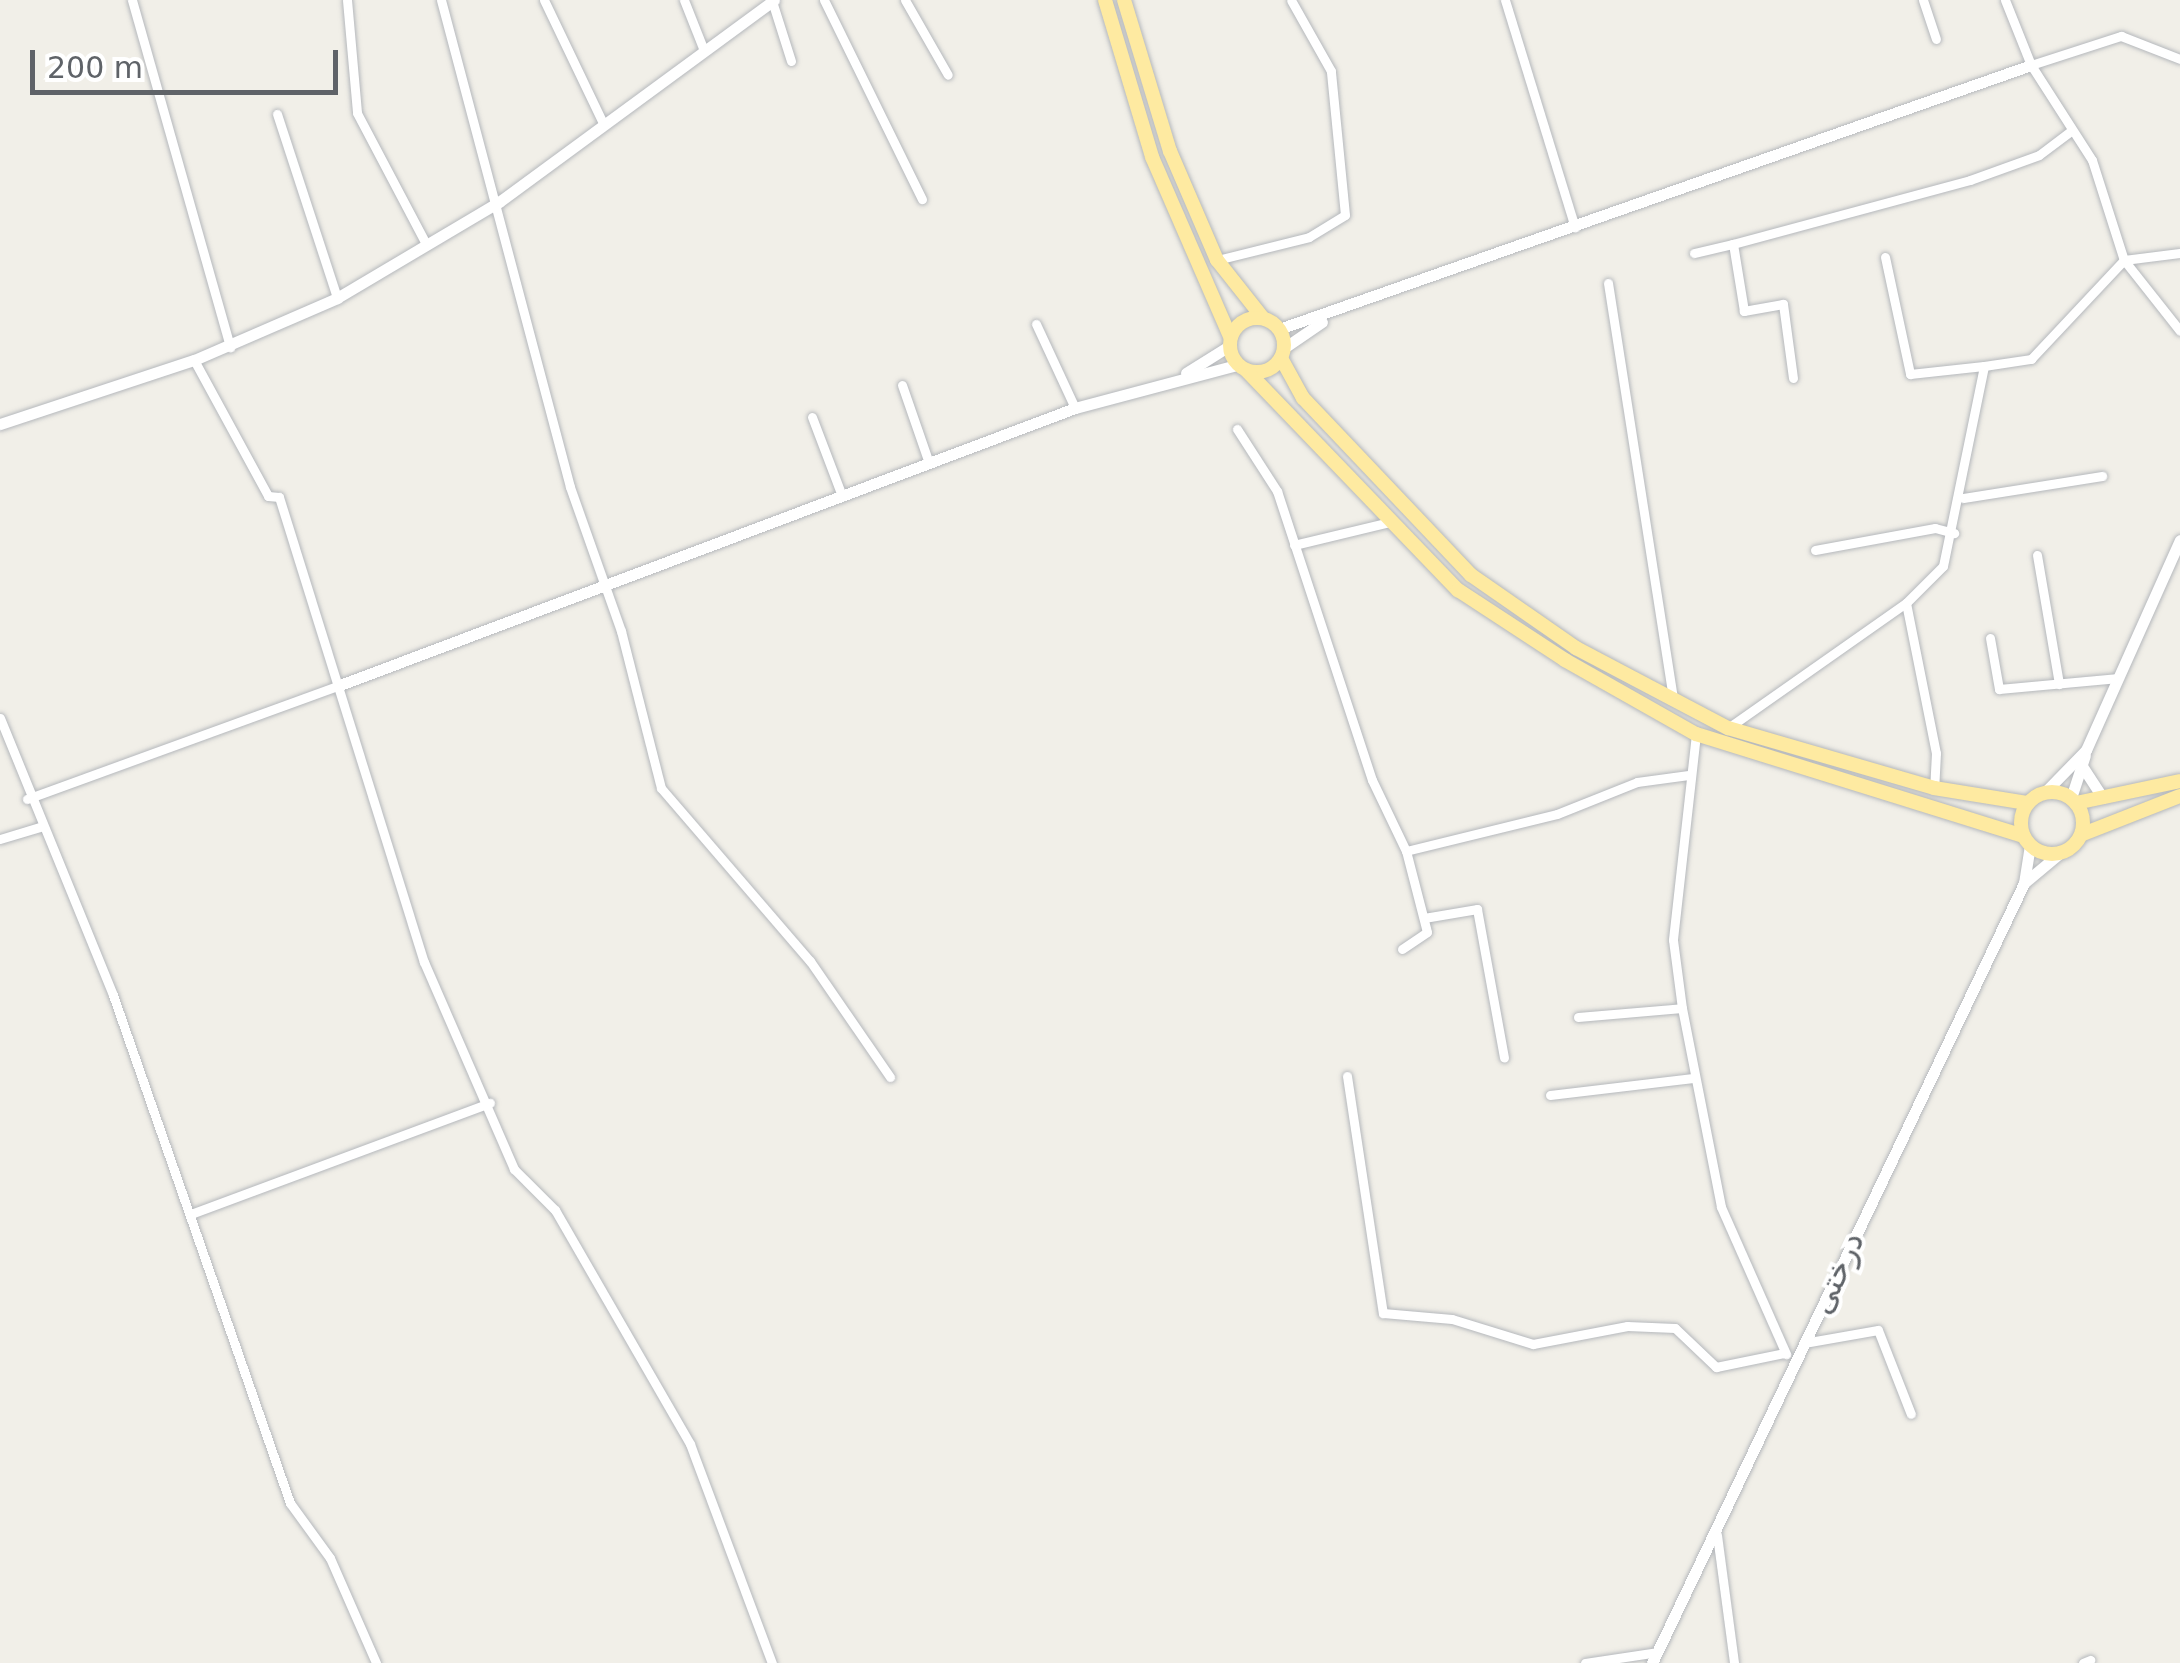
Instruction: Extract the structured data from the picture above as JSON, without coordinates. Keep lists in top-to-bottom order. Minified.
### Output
{"streets":{"street":["درختی"]},"scale_bar":"200 m"}
